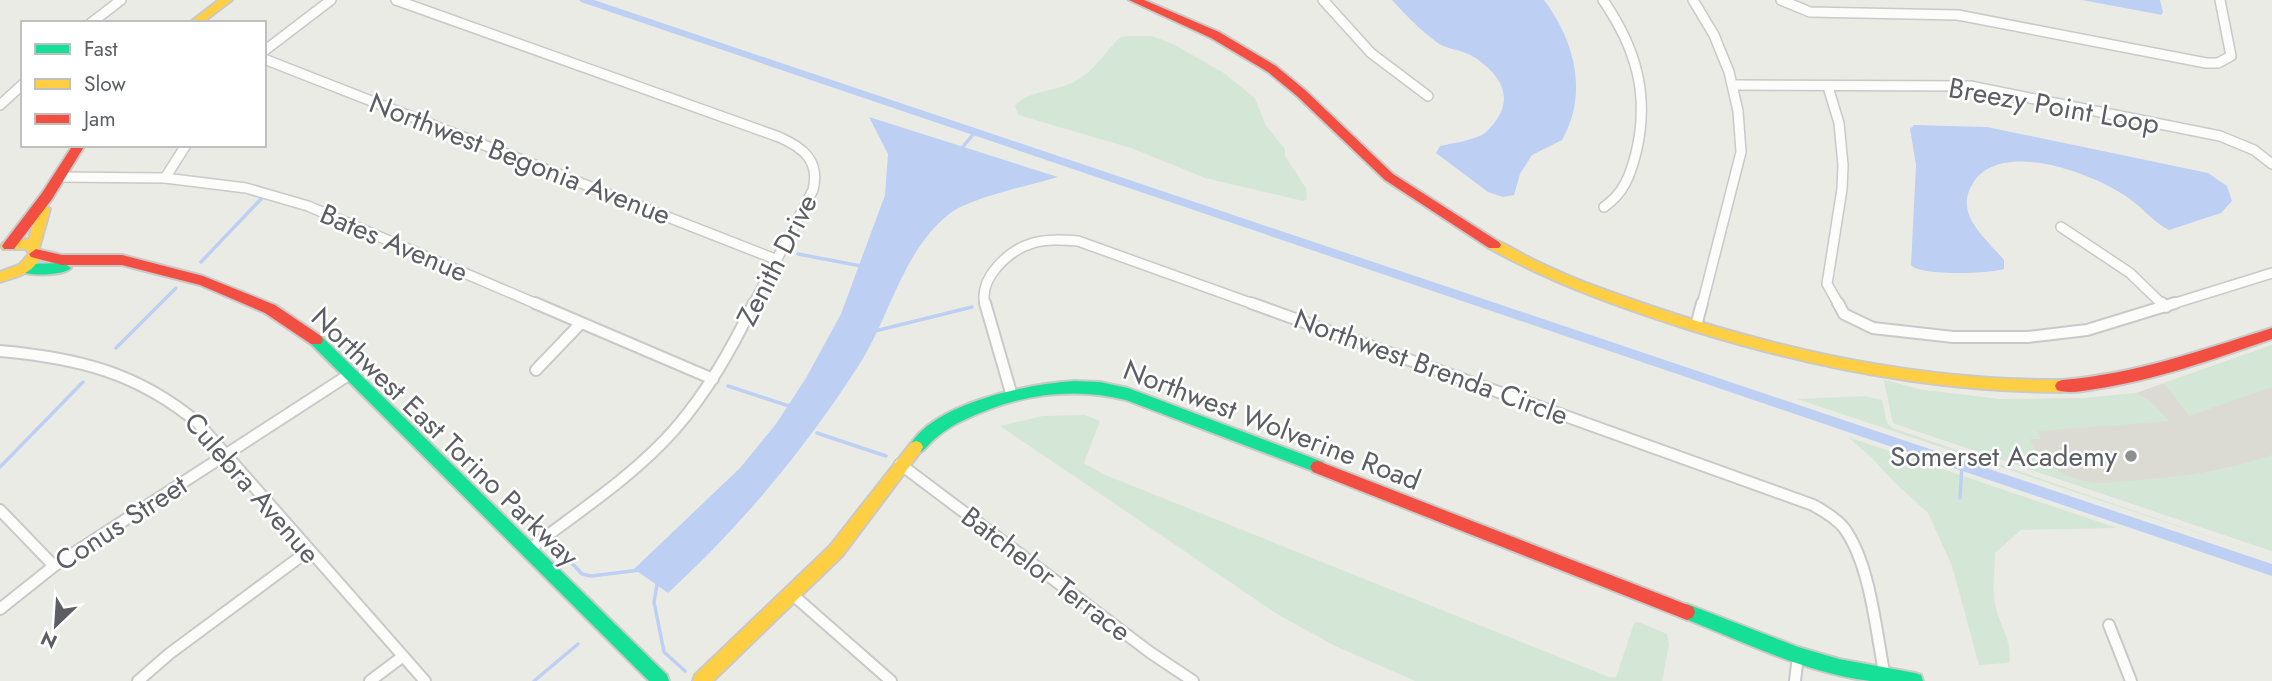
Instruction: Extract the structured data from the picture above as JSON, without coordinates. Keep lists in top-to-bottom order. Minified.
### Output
{"streets":{"street":["Breezy Point Loop","Northwest Begonia Avenue","Bates Avenue","Zenith Drive","Northwest Brenda Circle","Northwest Wolverine Road","Northwest East Torino Parkway","Culebra Avenue","Conus Street","Batchelor Terrace"]},"crossings":[["Northwest Begonia Avenue","Zenith Drive"],["Bates Avenue","Zenith Drive"],["Zenith Drive","Northwest East Torino Parkway"],["Northwest Brenda Circle","Northwest Wolverine Road"],["Northwest Wolverine Road","Batchelor Terrace"],["Northwest East Torino Parkway","Conus Street"],["Culebra Avenue","Conus Street"]],"places":["Somerset Academy"],"legend":["Fast","Slow","Jam"],"north":"bottom left"}
